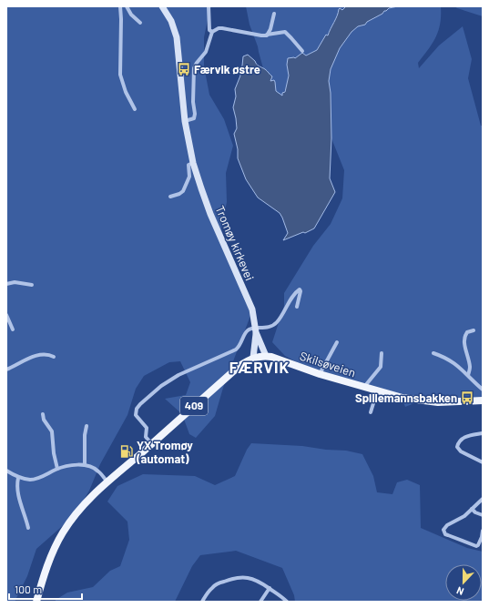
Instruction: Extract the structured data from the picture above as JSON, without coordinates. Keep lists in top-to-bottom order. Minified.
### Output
{"streets":{"main road":["Tromøy kirkevei","Skilsøveien","409"]},"crossings":[["Tromøy kirkevei","Skilsøveien"]],"districts":["FÆRVIK"],"places":{"bus stop":["Færvik østre","Spillemannsbakken"],"fuel station":["YX Tromøy (automat)"]},"scale_bar":"100 m","north":"bottom"}
